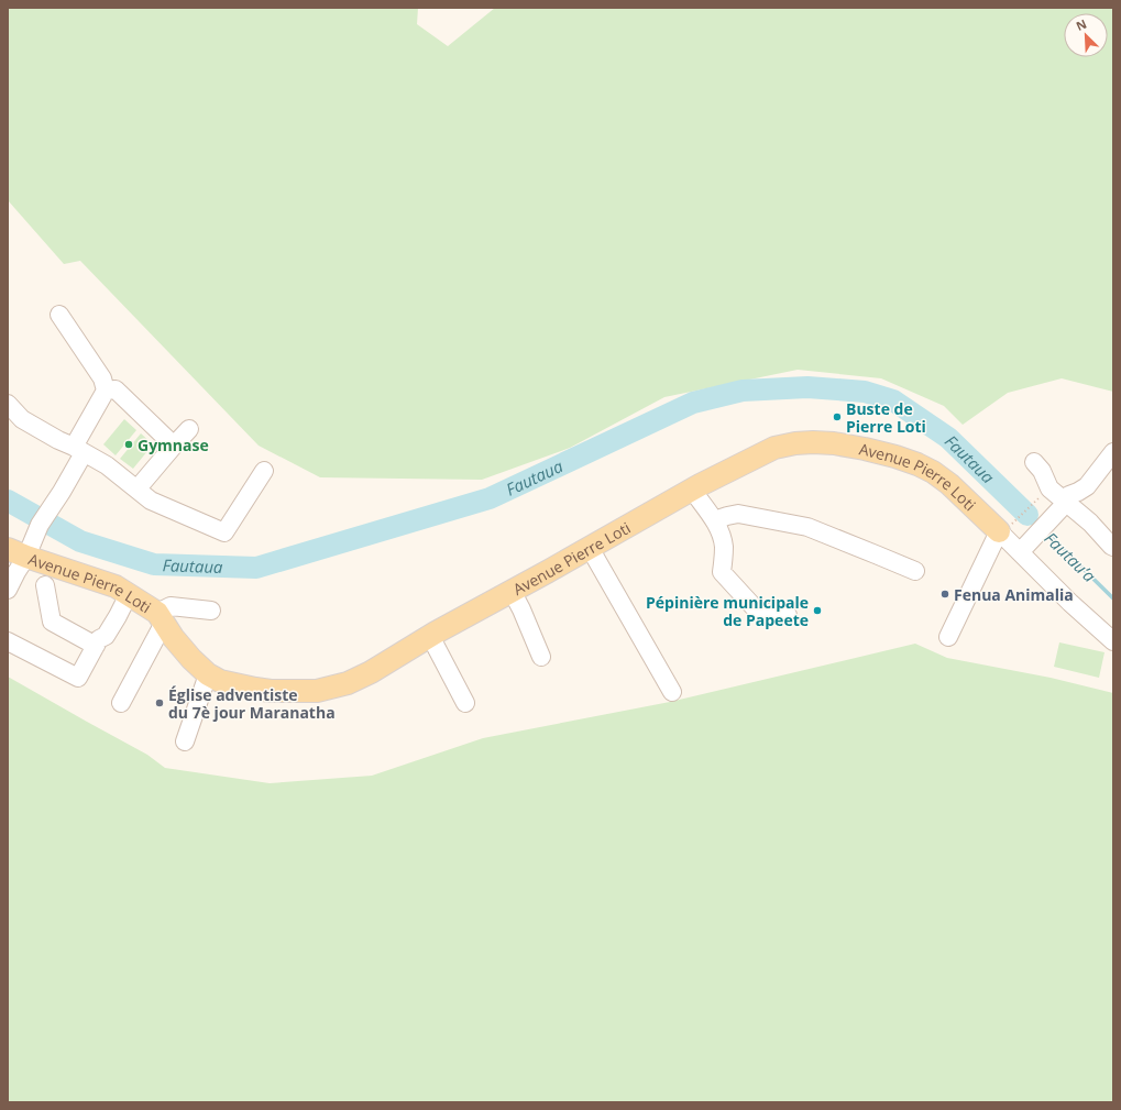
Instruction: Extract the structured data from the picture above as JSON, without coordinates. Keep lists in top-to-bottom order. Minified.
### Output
{"streets":{"main road":["Avenue Pierre Loti"]},"water":["Fautaua","Fautau’a"],"places":["Buste de Pierre Loti","Gymnase","Fenua Animalia","Pépinière municipale de Papeete","Église adventiste du 7è jour Maranatha"],"north":"top left"}
